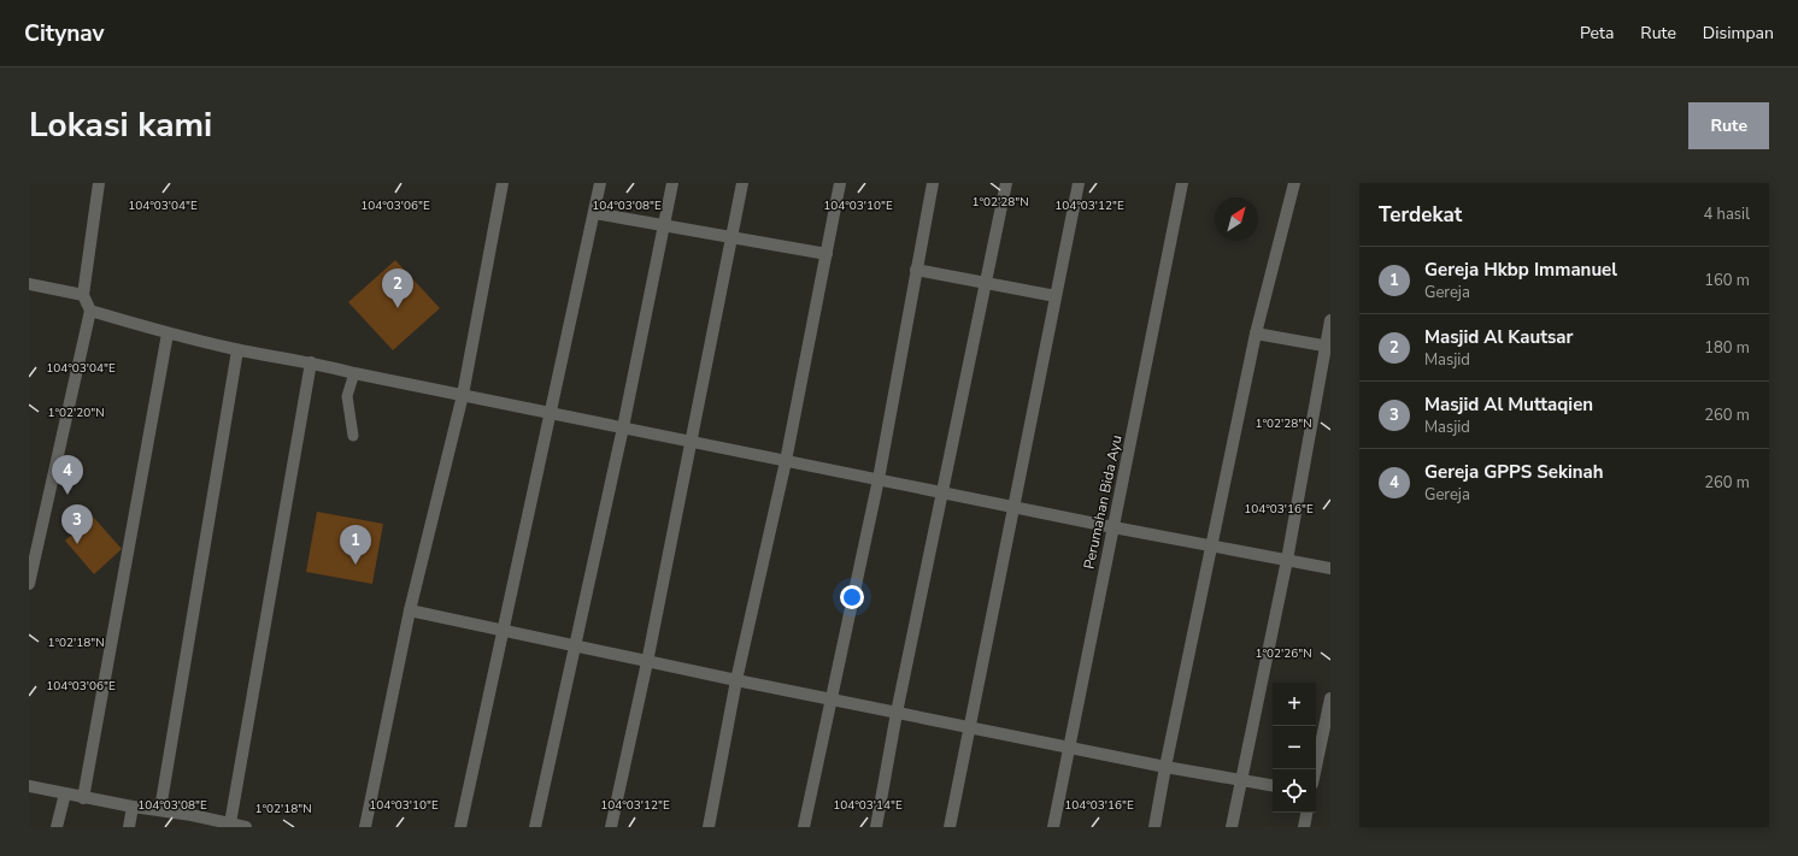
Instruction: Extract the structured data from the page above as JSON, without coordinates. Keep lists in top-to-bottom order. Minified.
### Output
{"streets":{"street":["Perumahan Bida Ayu"]},"north":"top right","page":{"header":"Citynav","nav":["Peta","Rute","Disimpan"],"title":"Lokasi kami","buttons":"Rute","heading":["Terdekat","4 hasil"],"list":[{"mark":"1","name":"Gereja Hkbp Immanuel","note":"Gereja","value":"160 m"},{"mark":"2","name":"Masjid Al Kautsar","note":"Masjid","value":"180 m"},{"mark":"3","name":"Masjid Al Muttaqien","note":"Masjid","value":"260 m"},{"mark":"4","name":"Gereja GPPS Sekinah","note":"Gereja","value":"260 m"}],"pins":["2","4","3","1"],"map_buttons":["+","−"]},"coordinates":["1°02'28\"N","104°03'04\"E","104°03'06\"E","104°03'08\"E","104°03'10\"E","104°03'12\"E","1°02'20\"N","104°03'16\"E","1°02'18\"N","1°02'26\"N","104°03'14\"E"]}
